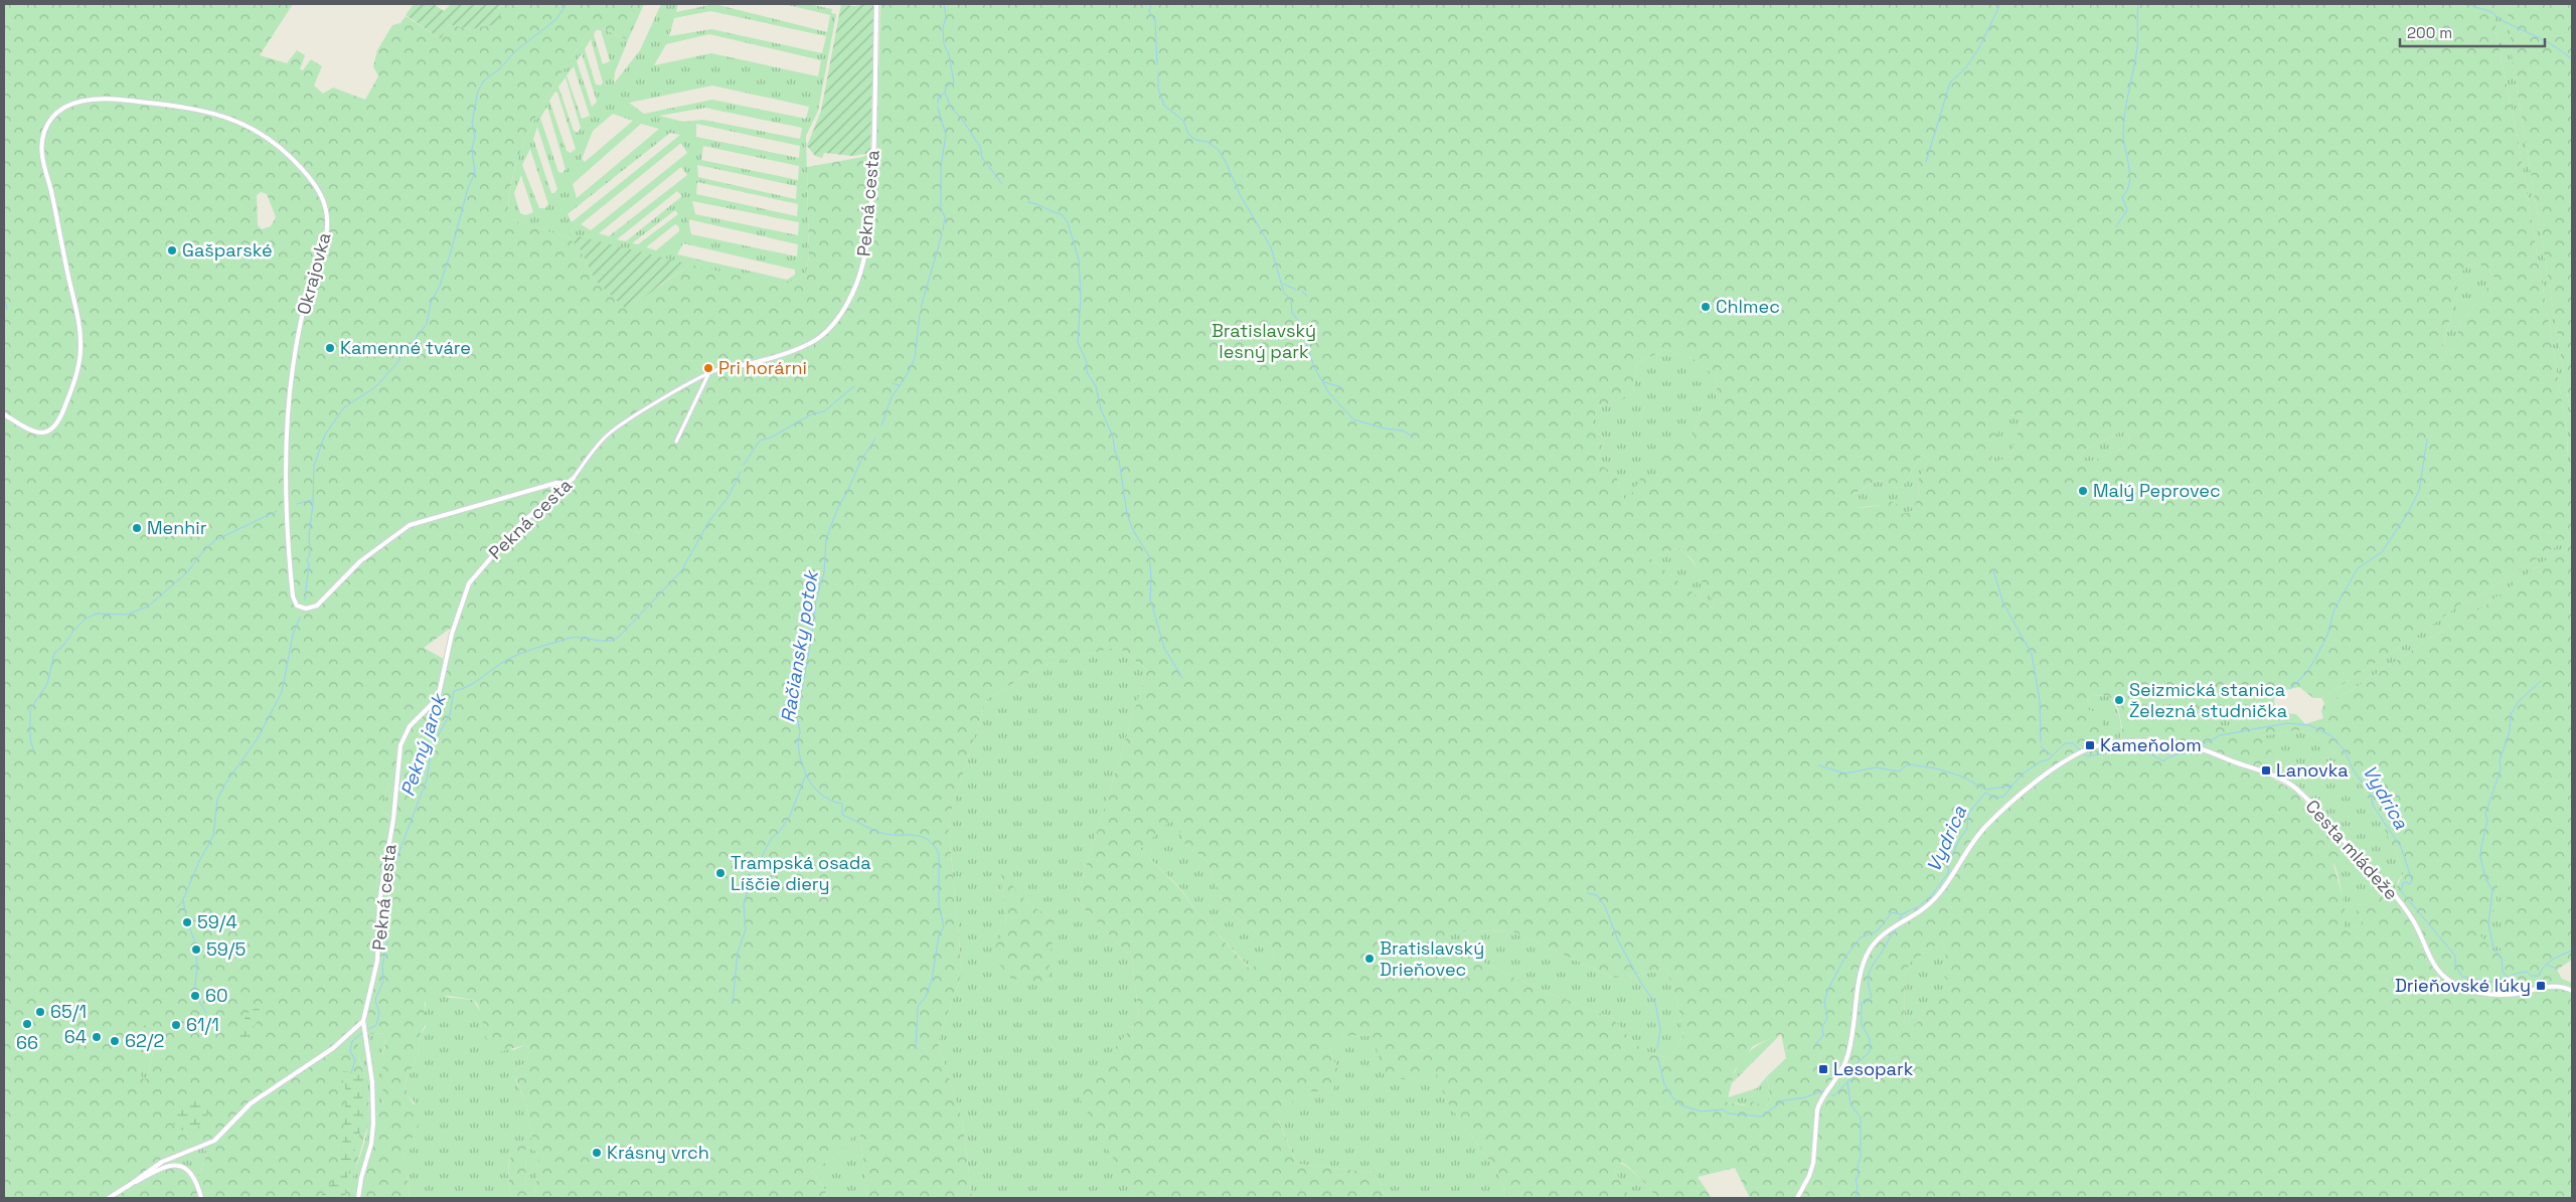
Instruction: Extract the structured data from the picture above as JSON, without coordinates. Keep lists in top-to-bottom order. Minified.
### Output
{"streets":{"street":["Pekná cesta","Okrajovka","Cesta mládeže"]},"crossings":[["Pekná cesta","Okrajovka"]],"water":["Račiansky potok","Pekný jarok","Vydrica"],"parks":["Bratislavský lesný park"],"places":{"other":["Gašparské","Chlmec","Kamenné tváre","Pri horárni","Malý Peprovec","Menhir","Seizmická stanica Železná studnička","Trampská osada Líščie diery","59/4","59/5","Bratislavský Drieňovec","60","65/1","66","61/1","64","62/2","Krásny vrch"],"transit":["Kameňolom","Lanovka","Drieňovské lúky","Lesopark"]},"scale_bar":"200 m"}
